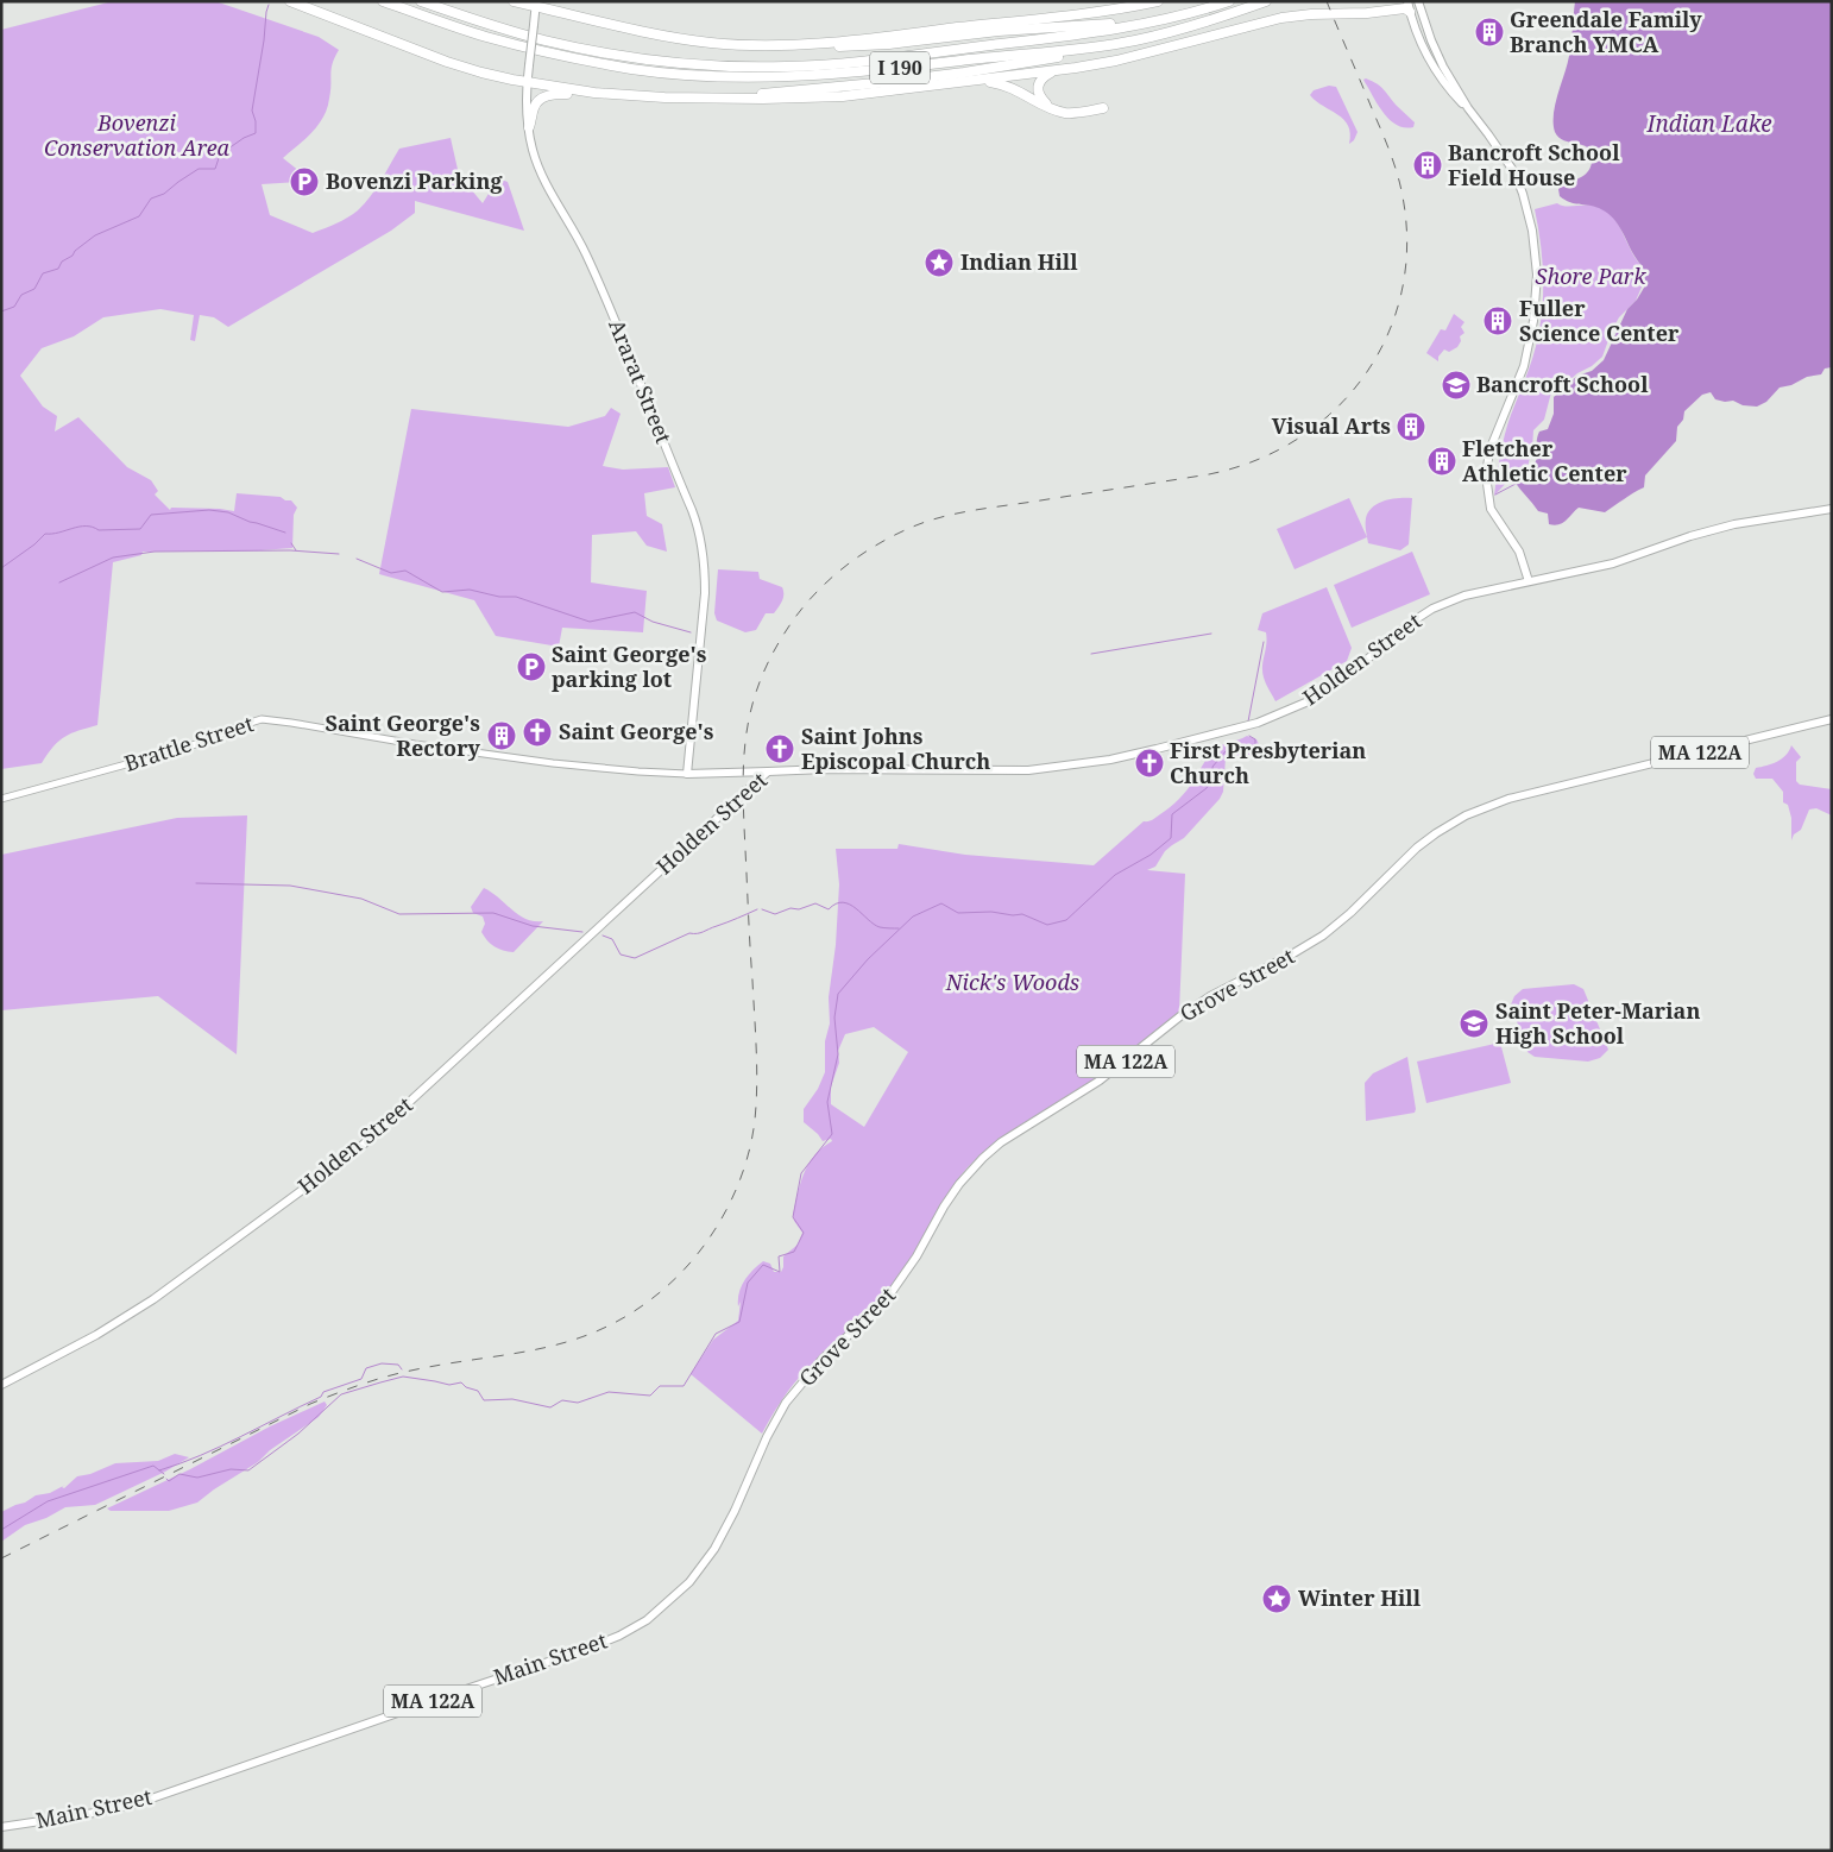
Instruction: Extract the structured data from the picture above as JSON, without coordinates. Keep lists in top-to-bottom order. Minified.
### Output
{"streets":{"highway":["I 190"],"main road":["Ararat Street","Holden Street","Brattle Street","MA 122A","Grove Street","Main Street"]},"crossings":[["Ararat Street","Brattle Street"],["Holden Street","Brattle Street"],["Grove Street","Main Street"]],"water":["Indian Lake"],"parks":["Bovenzi Conservation Area","Shore Park","Nick's Woods"],"places":{"building":["Greendale Family Branch YMCA","Bancroft School Field House","Fuller Science Center","Visual Arts","Fletcher Athletic Center","Saint George's Rectory"],"parking":["Bovenzi Parking","Saint George's parking lot"],"place":["Indian Hill","Winter Hill"],"school or university":["Bancroft School","Saint Peter-Marian High School"],"church":["Saint George's","Saint Johns Episcopal Church","First Presbyterian Church"]}}
